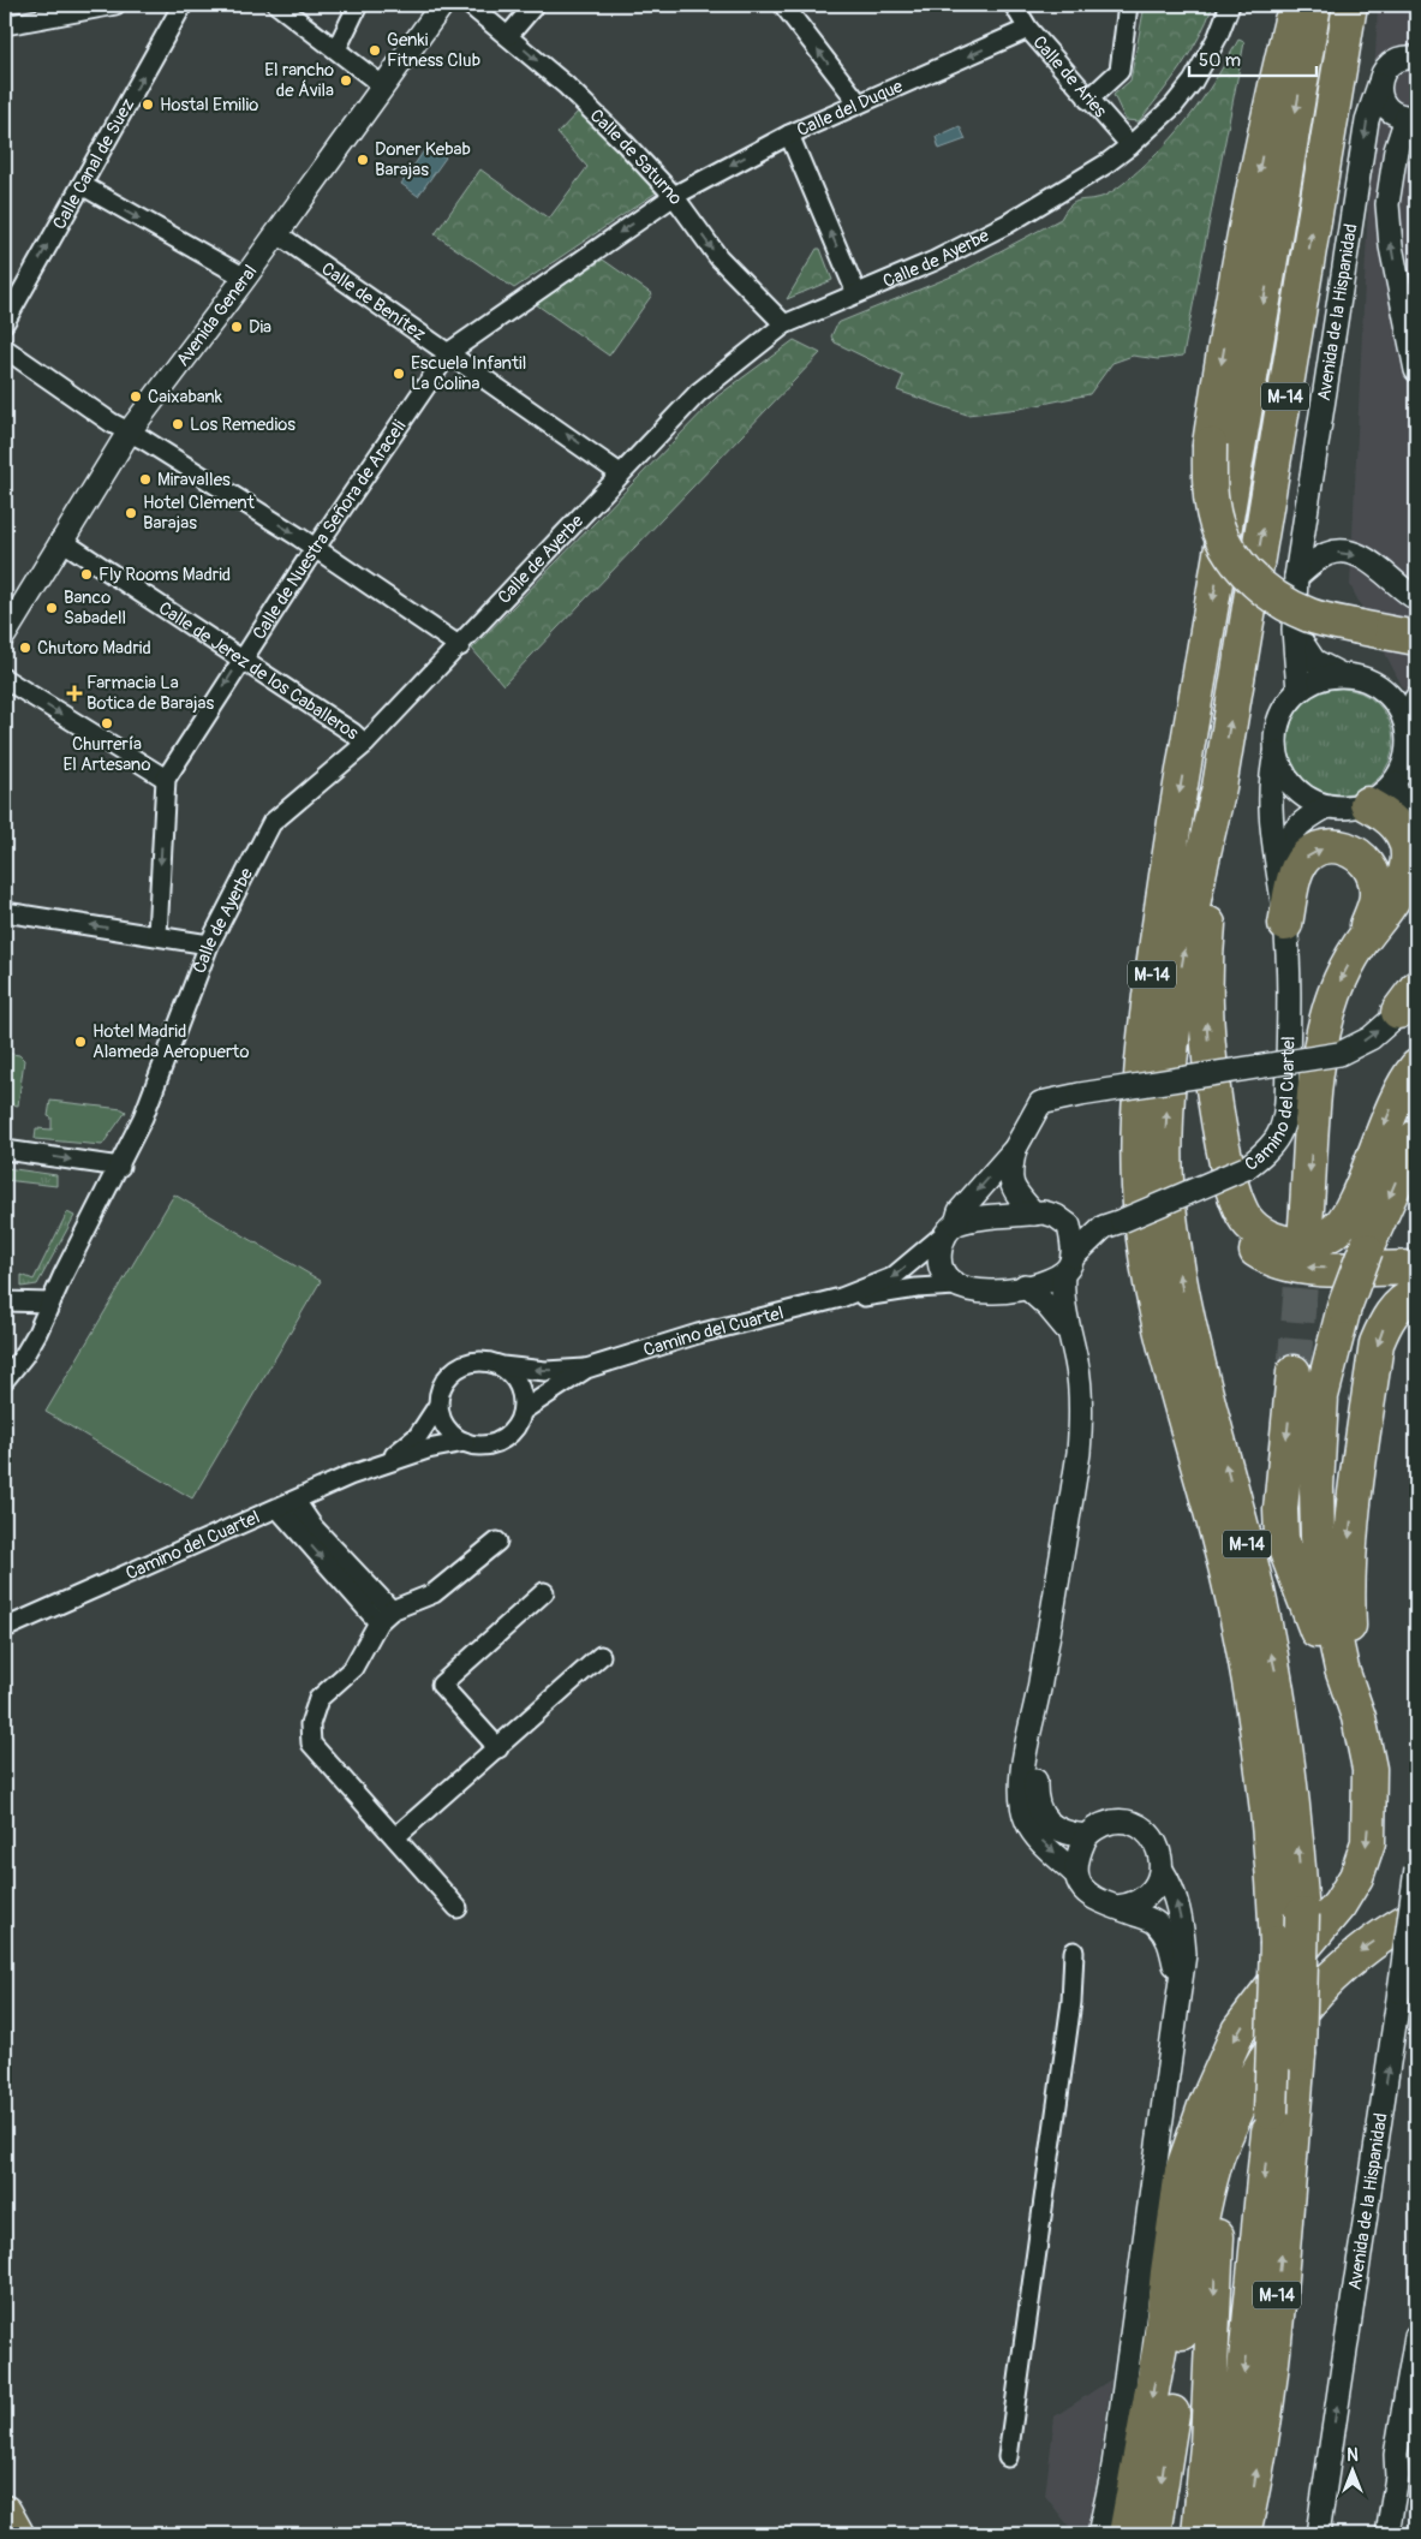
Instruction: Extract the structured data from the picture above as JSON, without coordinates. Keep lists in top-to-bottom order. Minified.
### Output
{"streets":{"highway":["M-14"],"street":["Calle de Aries","Calle del Duque","Calle de Saturno","Calle Canal de Suez","Calle de Ayerbe","Calle de Benítez","Avenida de la Hispanidad","Avenida General","Calle de Nuestra Señora de Araceli","Calle de Jerez de los Caballeros","Camino del Cuartel"]},"crossings":[["Calle de Aries","Calle del Duque"],["Calle de Aries","Calle de Ayerbe"],["Calle del Duque","Calle de Saturno"],["Calle del Duque","Calle de Nuestra Señora de Araceli"],["Calle de Saturno","Calle de Ayerbe"],["Calle de Saturno","Calle de Nuestra Señora de Araceli"],["Calle de Ayerbe","Calle de Benítez"],["Calle de Ayerbe","Calle de Jerez de los Caballeros"],["Calle de Benítez","Avenida General"],["Calle de Benítez","Calle de Nuestra Señora de Araceli"],["Avenida de la Hispanidad","Camino del Cuartel"],["Avenida General","Calle de Jerez de los Caballeros"],["Calle de Nuestra Señora de Araceli","Calle de Jerez de los Caballeros"]],"one_way":["Calle del Duque","Calle Canal de Suez","Calle de Benítez","Calle de Nuestra Señora de Araceli"],"places":{"other":["Genki Fitness Club","El rancho de Ávila","Hostal Emilio","Doner Kebab Barajas","Dia","Escuela Infantil La Colina","Caixabank","Los Remedios","Miravalles","Hotel Clement Barajas","Fly Rooms Madrid","Banco Sabadell","Chutoro Madrid","Churrería El Artesano","Hotel Madrid Alameda Aeropuerto"],"health":["Farmacia La Botica de Barajas"]},"scale_bar":"50 m","north":"top"}
